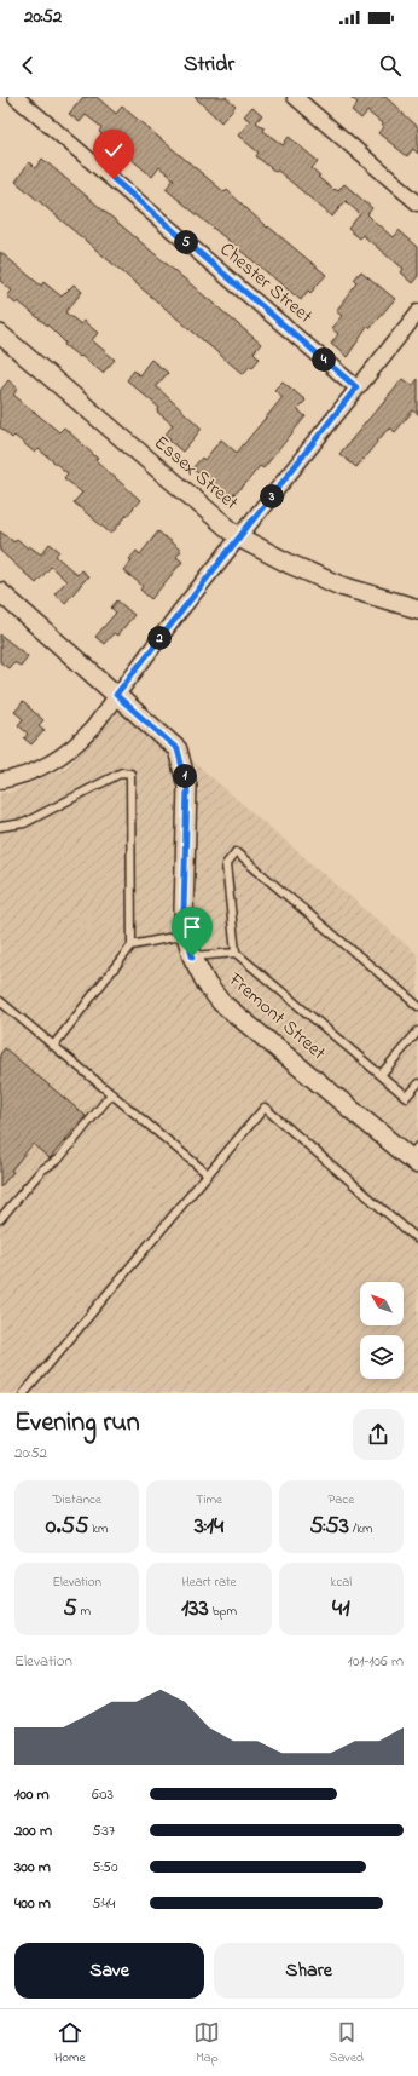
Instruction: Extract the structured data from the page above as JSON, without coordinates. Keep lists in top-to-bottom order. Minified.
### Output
{"streets":{"street":["Chester Street","Essex Street","Fremont Street"]},"north":"top left","page":{"status":"20:52","header":"Stridr","pins":["5","4","3","2","1"],"heading":["Evening run","20:52"],"stats":[["Distance","0.55 km"],["Time","3:14"],["Pace","5:53 /km"],["Elevation","5 m"],["Heart rate","133 bpm"],["kcal","41"]],"chart":["Elevation","101–106 m"],"list":[{"name":"100 m","note":"6:03"},{"name":"200 m","note":"5:37"},{"name":"300 m","note":"5:50"},{"name":"400 m","note":"5:44"}],"buttons":["Save","Share"],"tabs":["Home","Map","Saved"]}}
